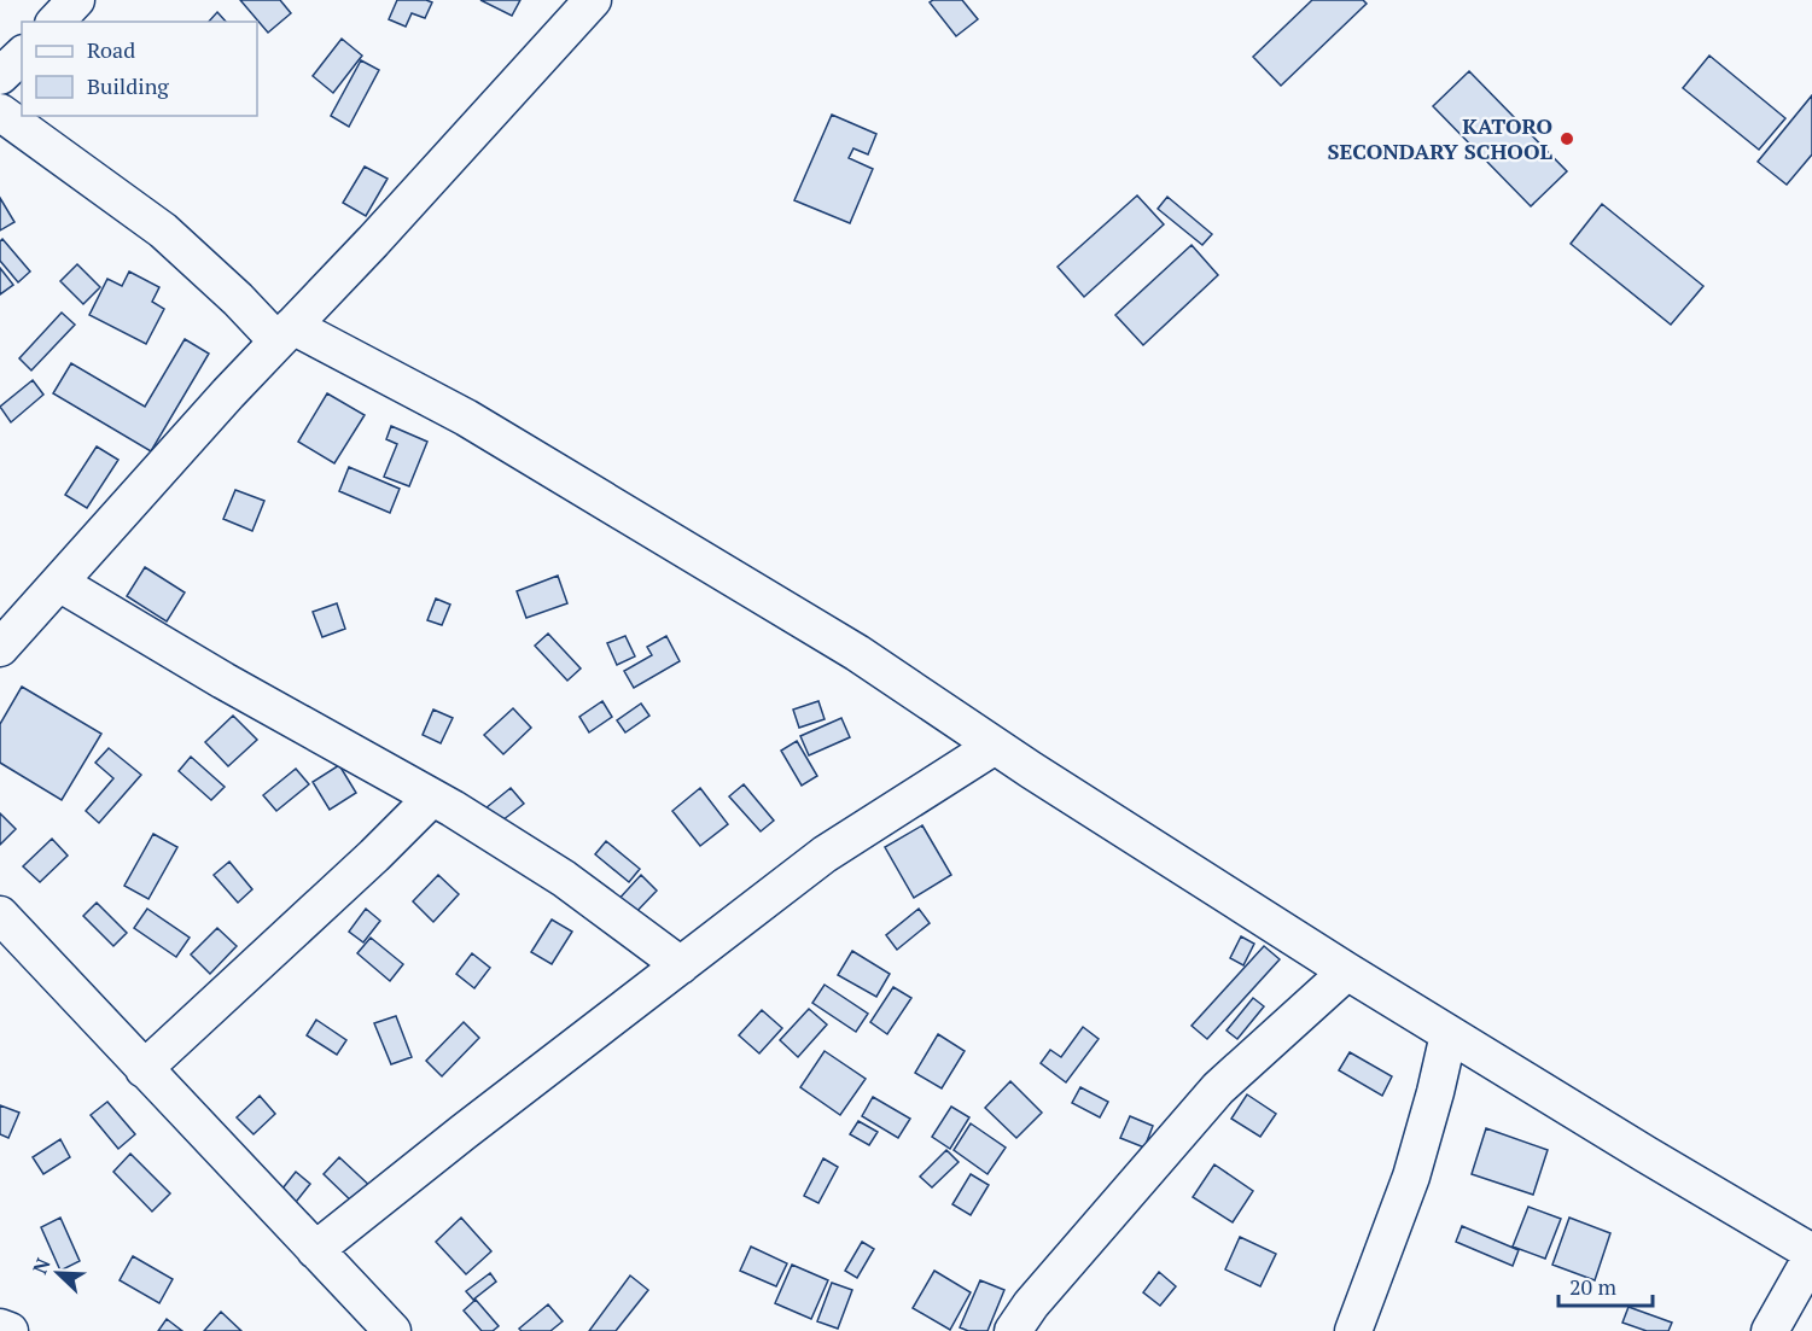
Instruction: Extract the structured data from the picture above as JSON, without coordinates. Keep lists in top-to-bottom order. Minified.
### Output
{"places":["KATORO SECONDARY SCHOOL"],"legend":["Road","Building"],"scale_bar":"20 m","north":"top left"}
